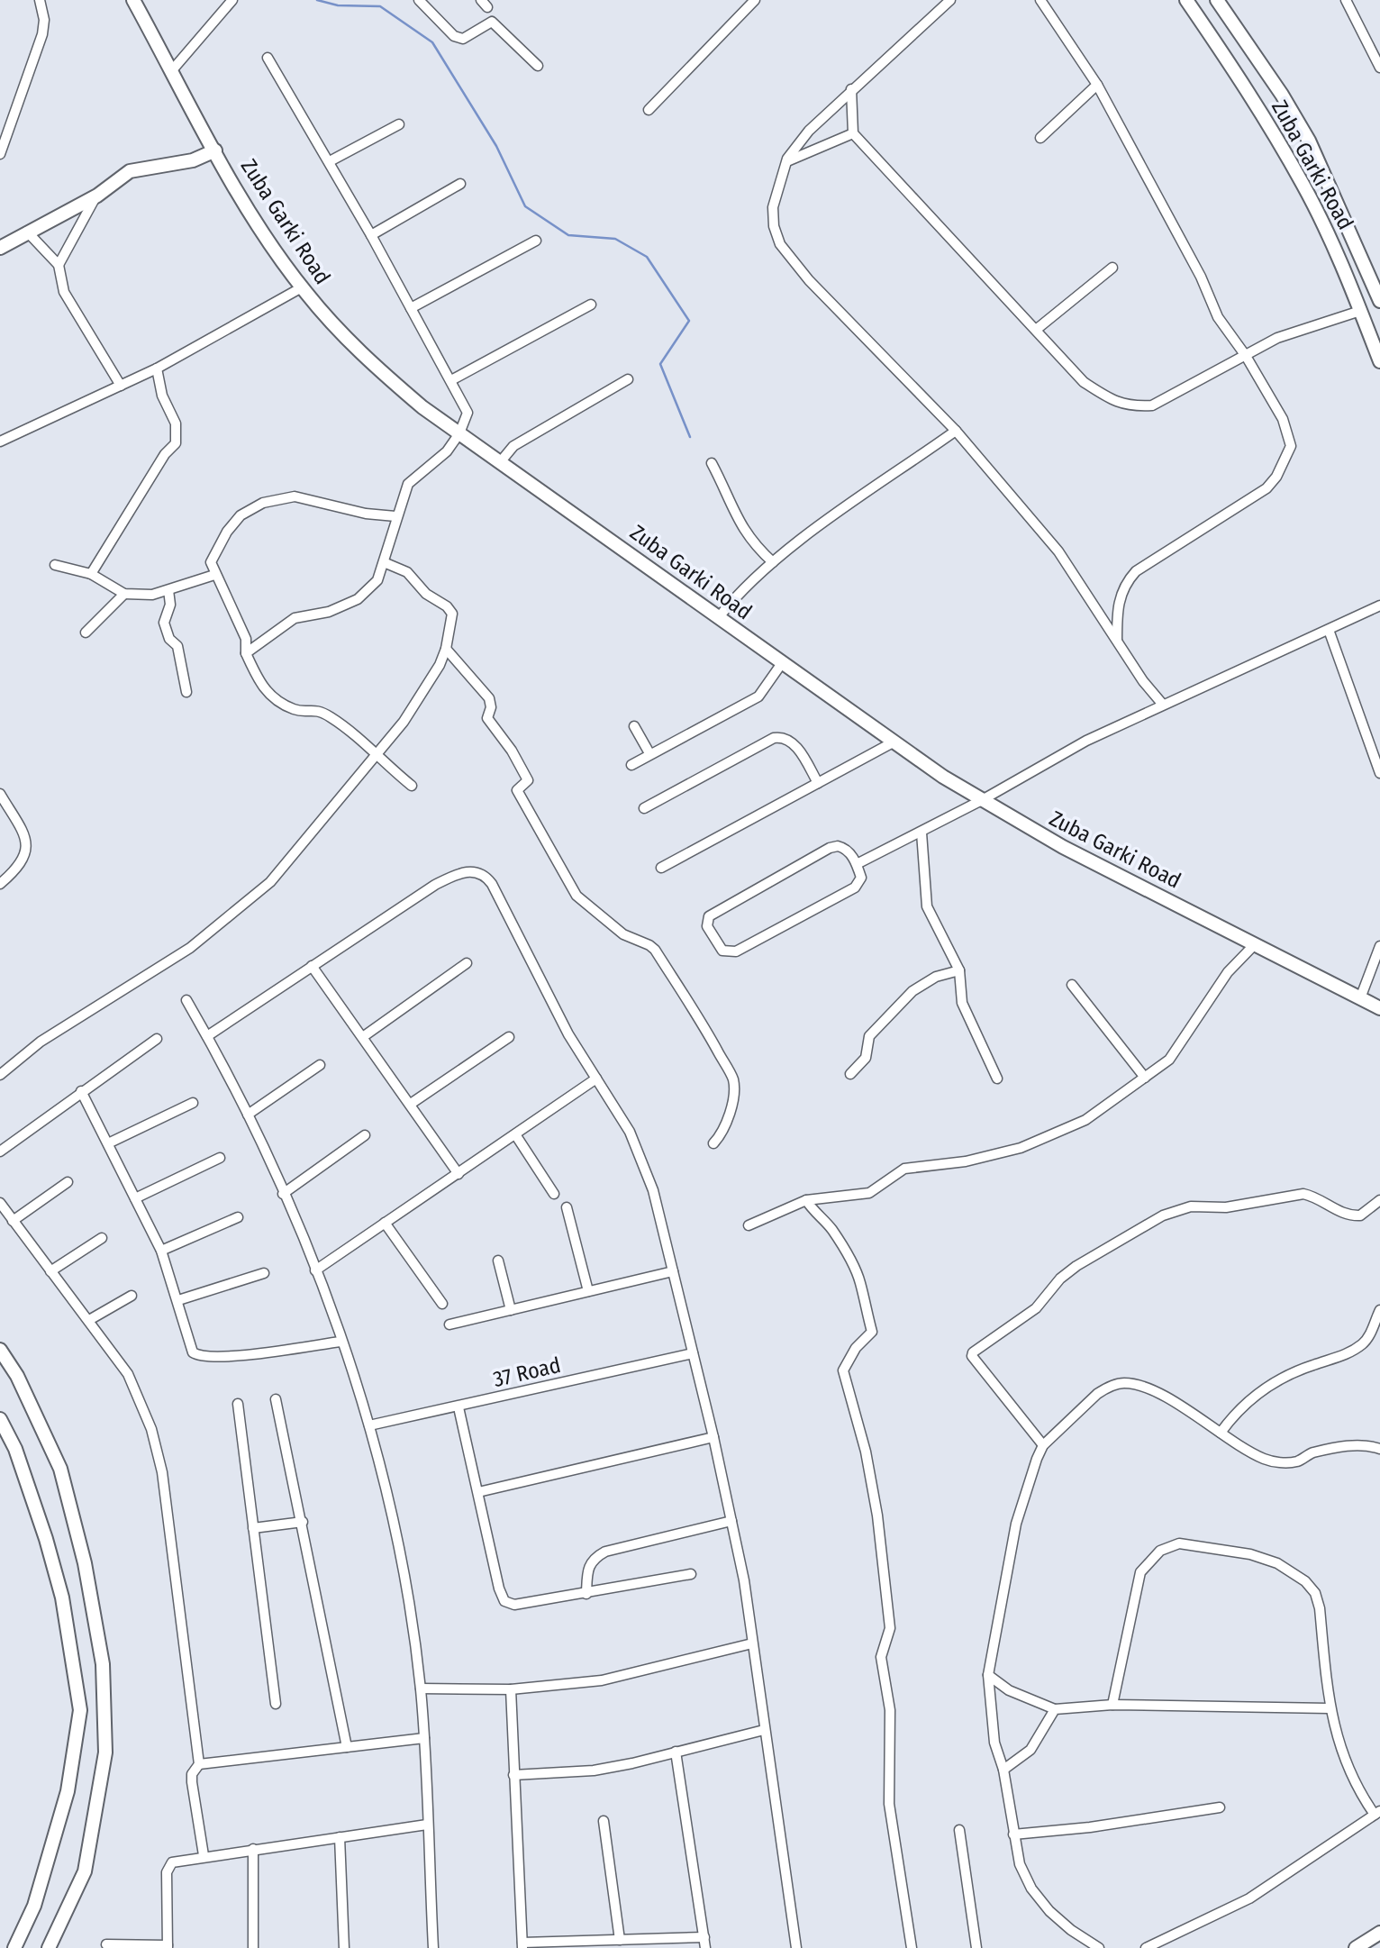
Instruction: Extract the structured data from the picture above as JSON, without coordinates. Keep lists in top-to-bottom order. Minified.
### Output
{"streets":{"main road":["Zuba Garki Road"],"street":["37 Road"]}}
